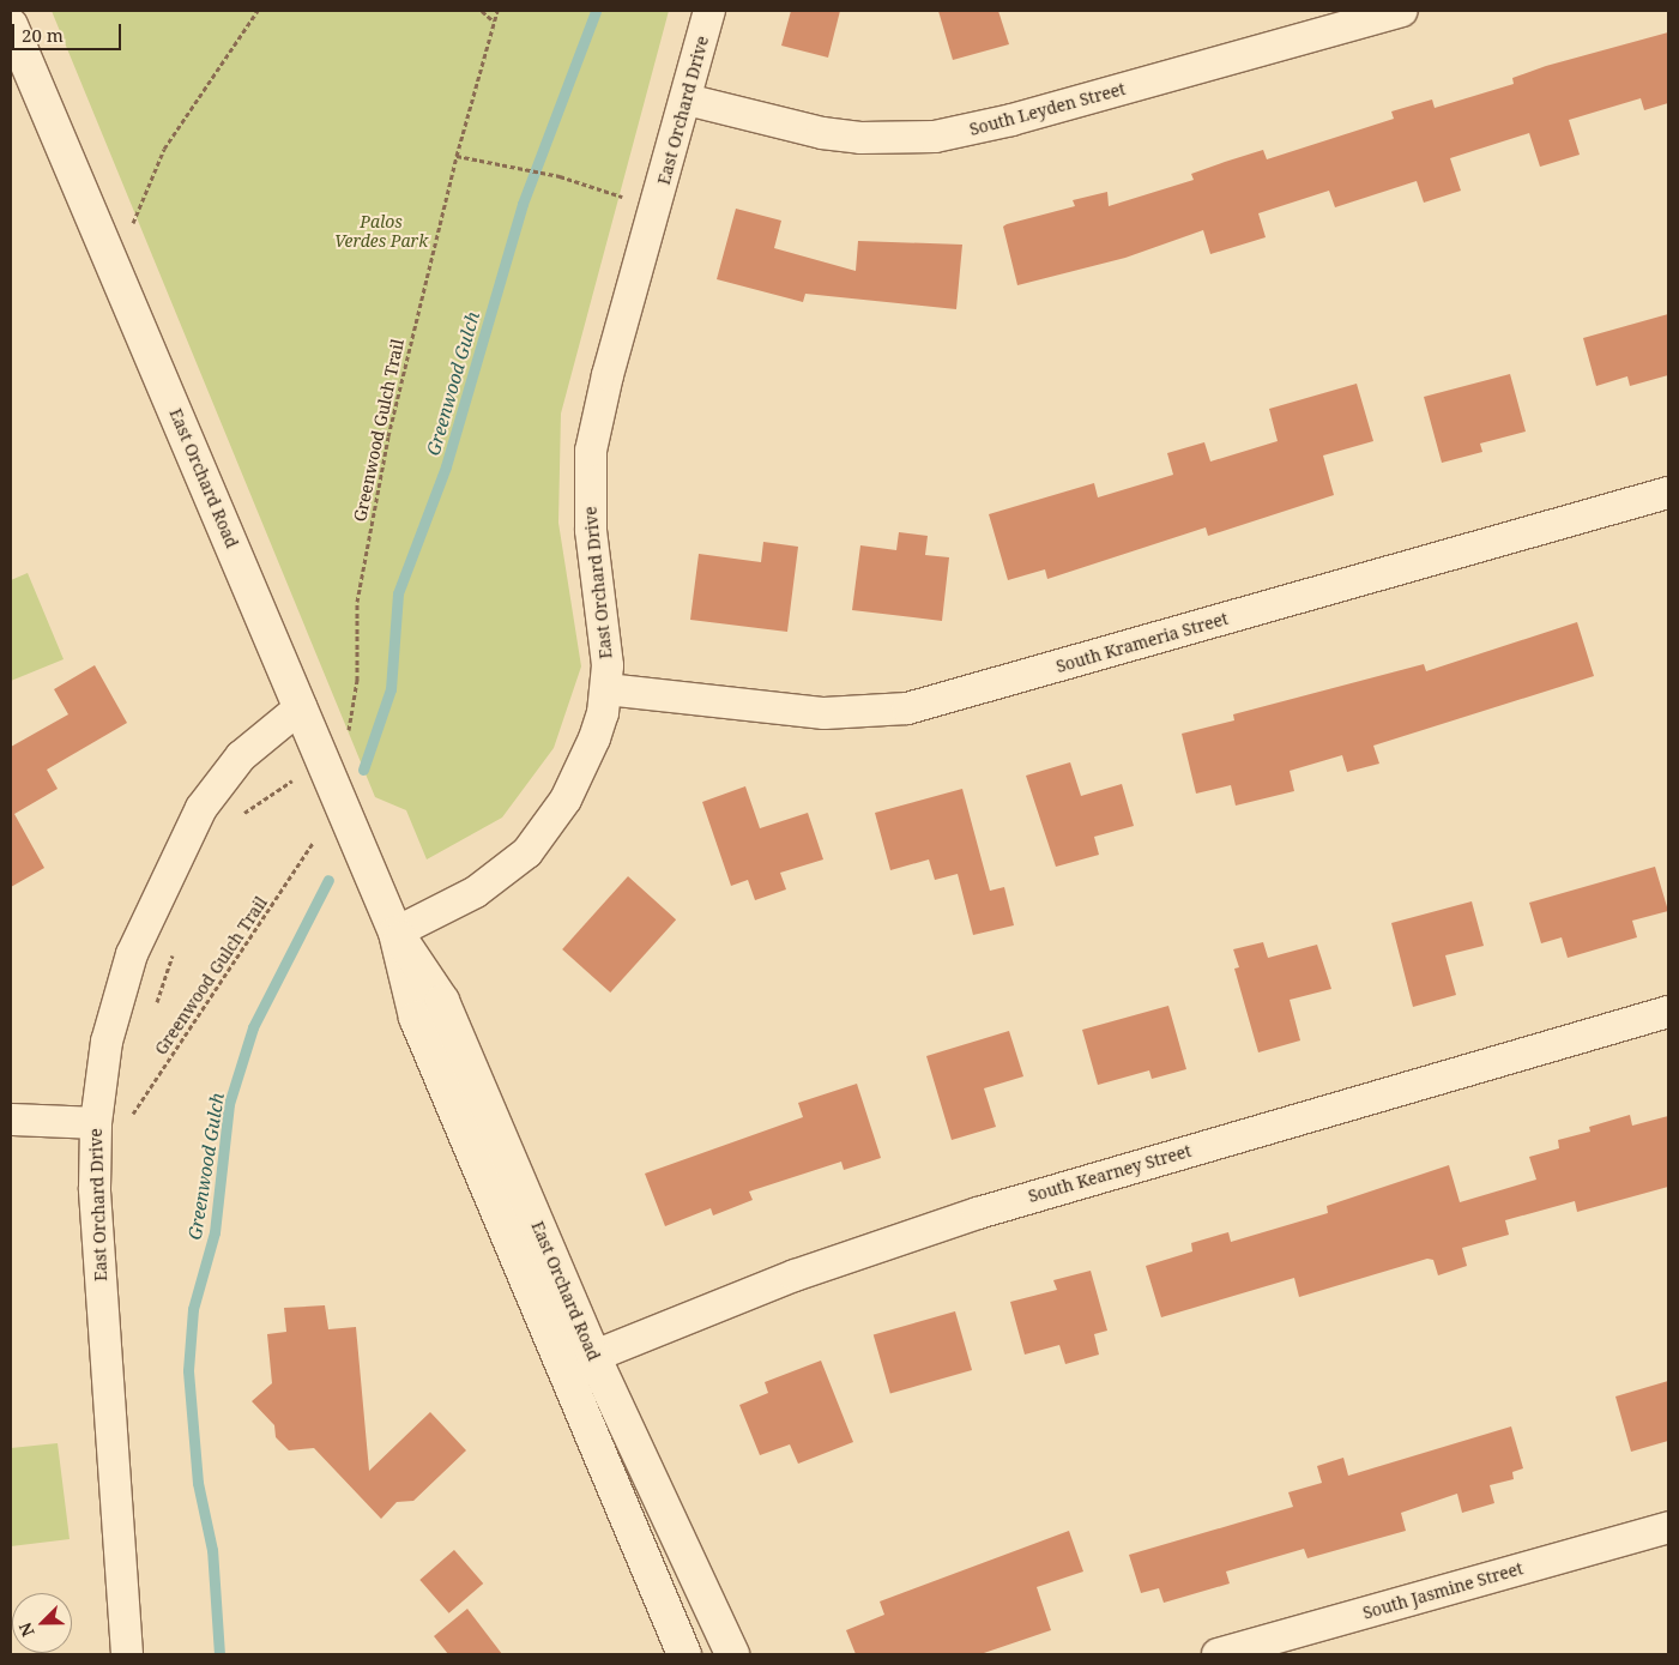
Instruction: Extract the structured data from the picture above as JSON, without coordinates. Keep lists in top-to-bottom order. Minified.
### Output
{"streets":{"main road":["East Orchard Road"],"street":["South Leyden Street","East Orchard Drive","South Krameria Street","South Kearney Street","South Jasmine Street"],"path":["Greenwood Gulch Trail"]},"crossings":[["South Leyden Street","East Orchard Drive"],["East Orchard Drive","East Orchard Road"],["East Orchard Drive","South Krameria Street"],["East Orchard Road","South Kearney Street"]],"water":["Greenwood Gulch"],"parks":["Palos Verdes Park"],"scale_bar":"20 m","north":"bottom left"}
